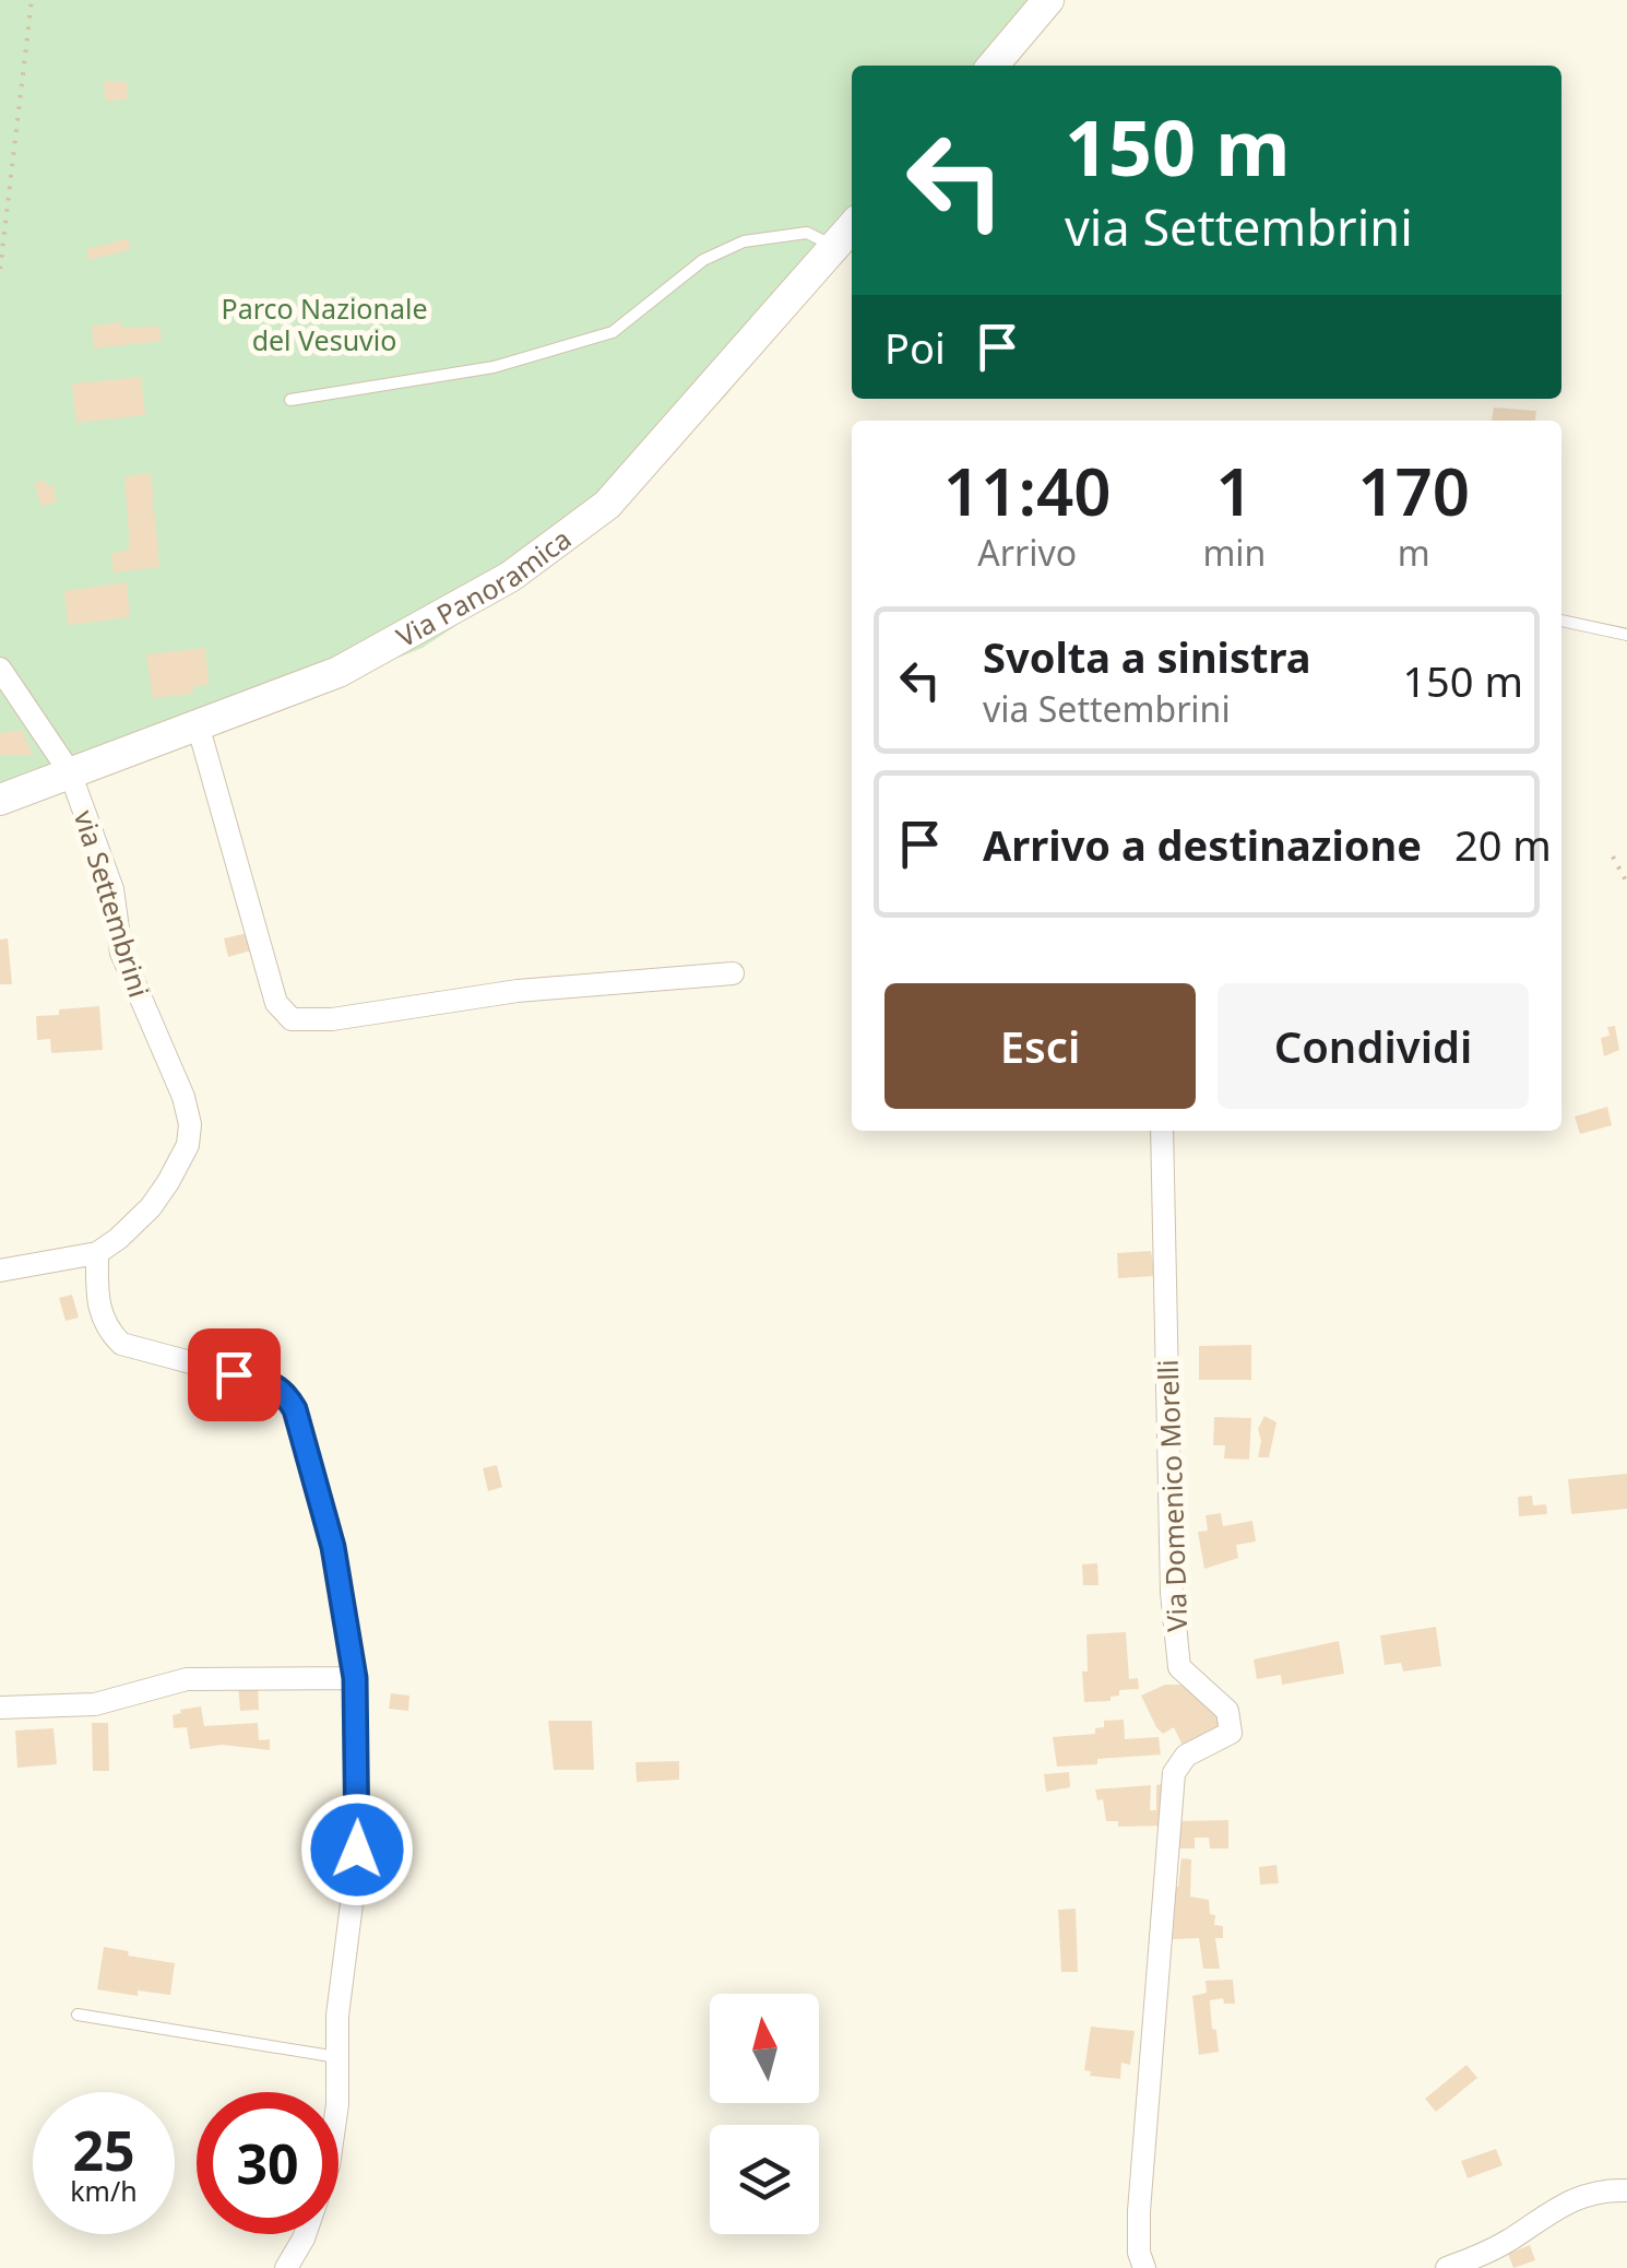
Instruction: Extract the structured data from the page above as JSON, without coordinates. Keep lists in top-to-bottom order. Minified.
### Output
{"streets":{"street":["Via Panoramica","via Settembrini","Via Domenico Morelli"]},"crossings":[["Via Panoramica","via Settembrini"]],"parks":["Parco Nazionale del Vesuvio"],"north":"top","page":{"turn":["150 m","via Settembrini"],"then":"Poi","eta":["11:40","Arrivo","1","min","170","m"],"list":[{"name":"Svolta a sinistra","note":"via Settembrini","value":"150 m"},{"name":"Arrivo a destinazione","value":"20 m"}],"buttons":["Esci","Condividi"],"speed":"25 km/h","limit":"30"}}
